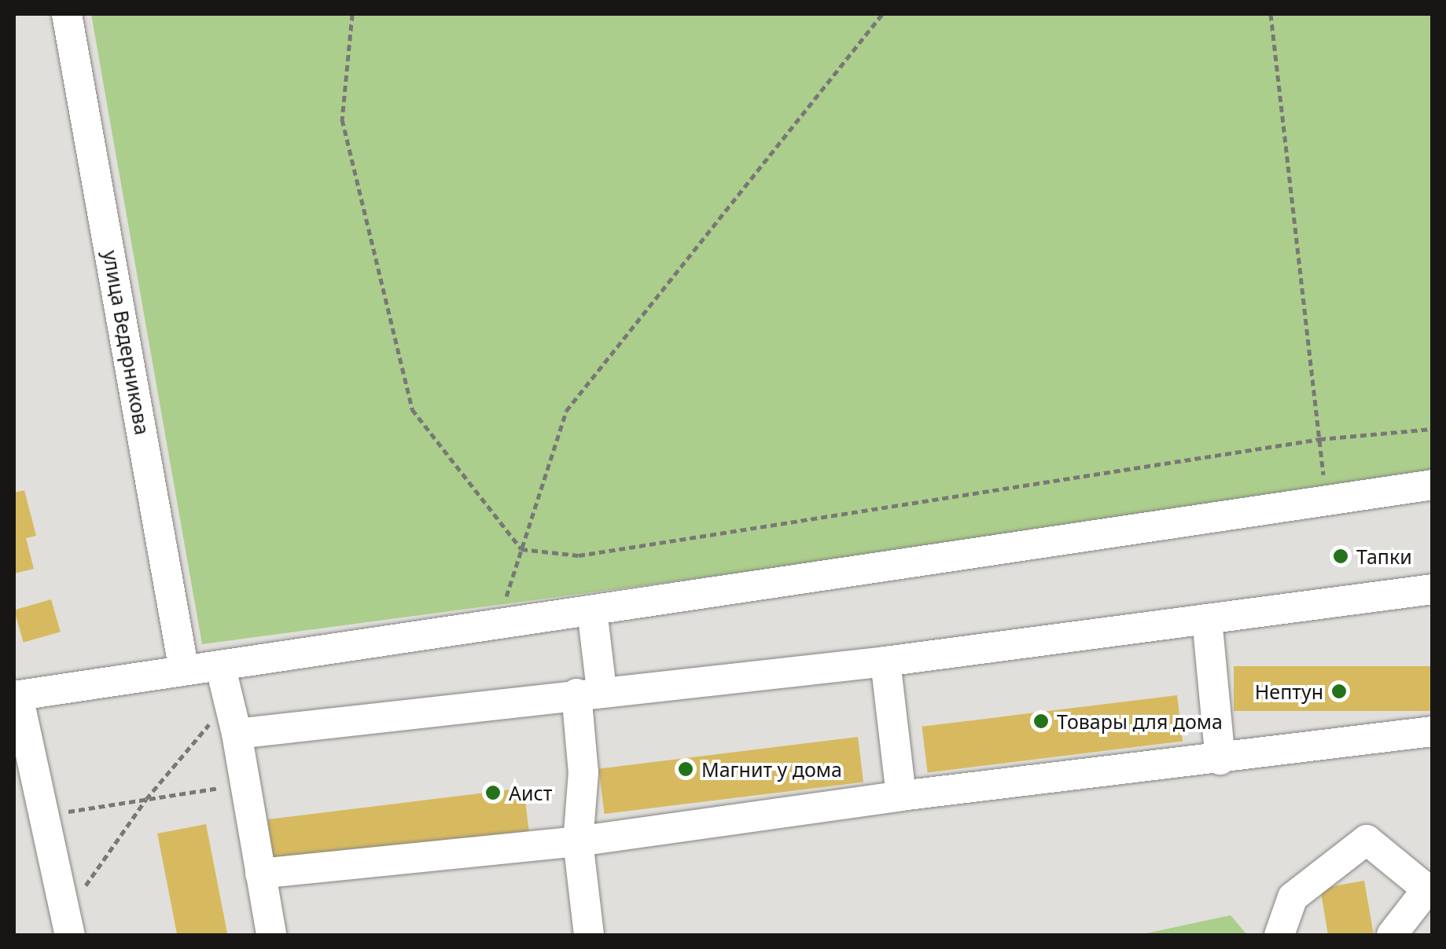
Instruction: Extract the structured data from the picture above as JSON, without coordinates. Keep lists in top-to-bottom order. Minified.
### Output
{"streets":{"street":["улица Ведерникова"]},"places":["Тапки","Нептун","Товары для дома","Магнит у дома","Аист"]}
